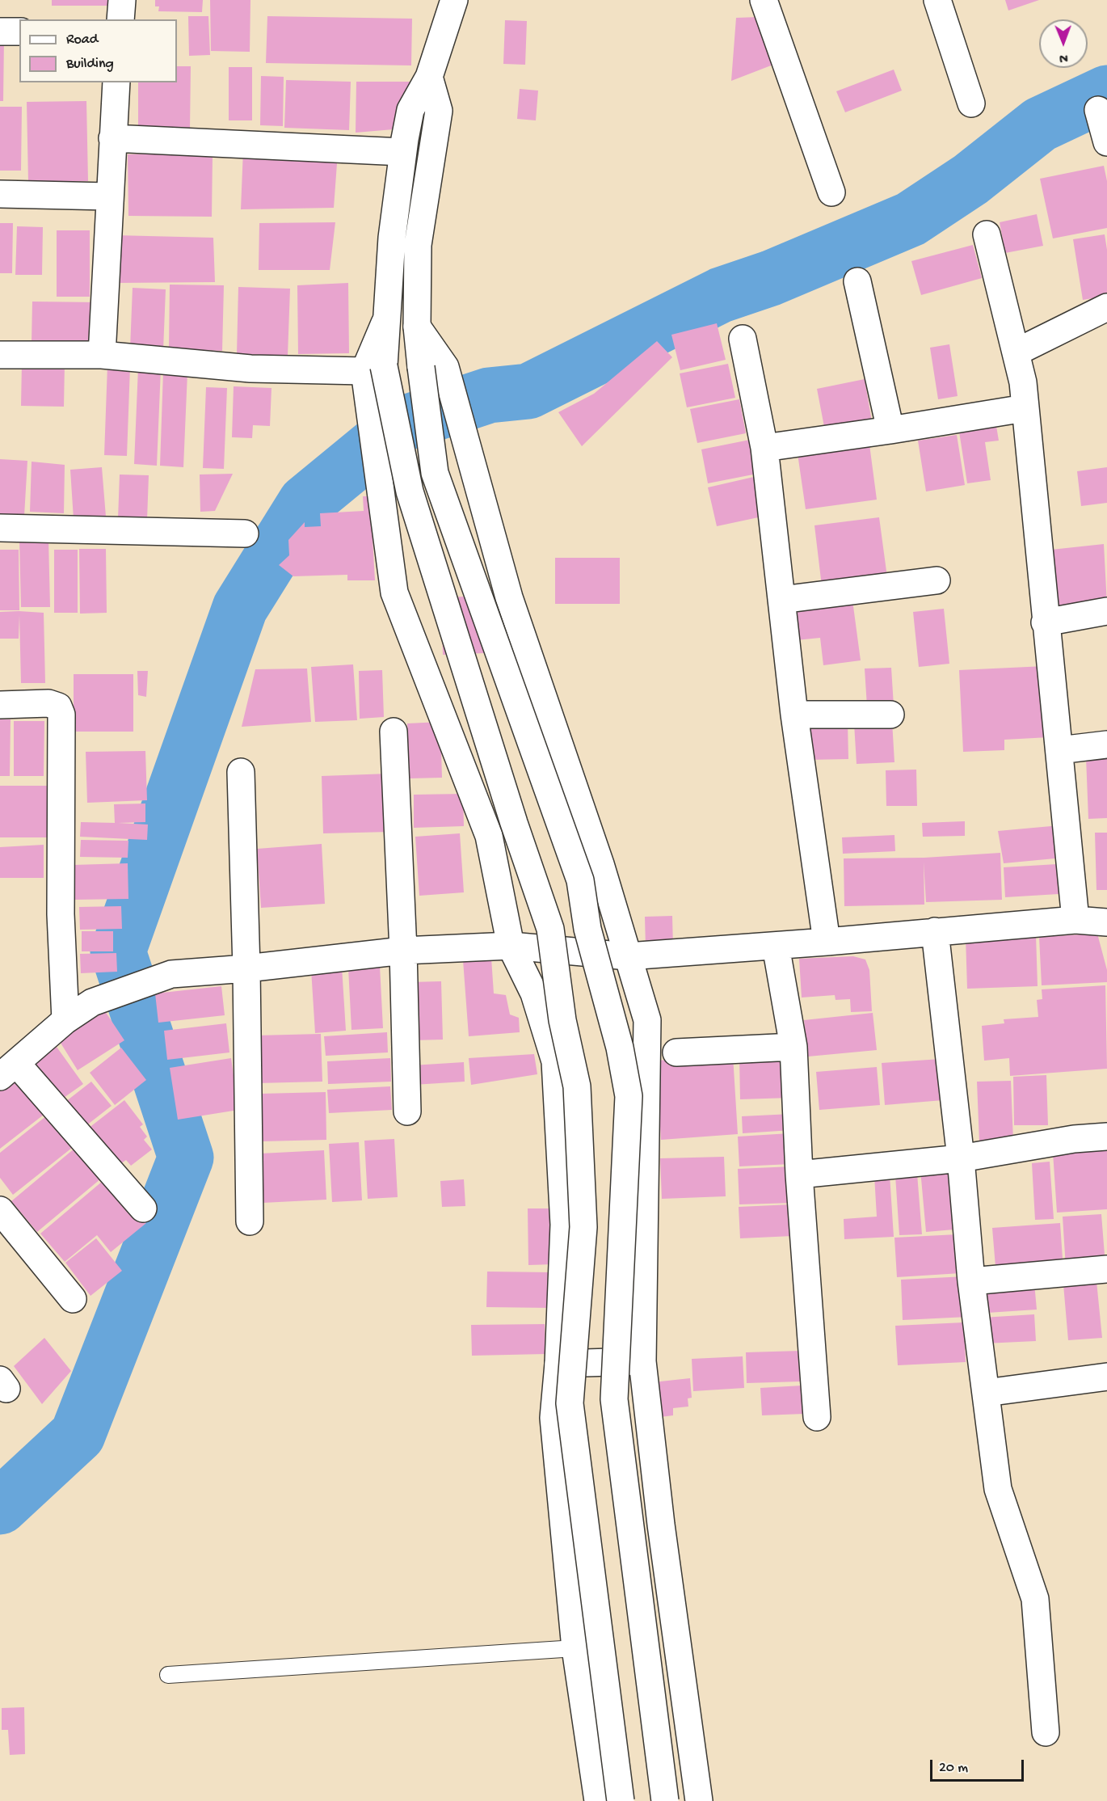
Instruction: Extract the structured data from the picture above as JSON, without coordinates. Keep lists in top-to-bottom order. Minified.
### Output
{"legend":["Road","Building"],"scale_bar":"20 m","north":"bottom"}
